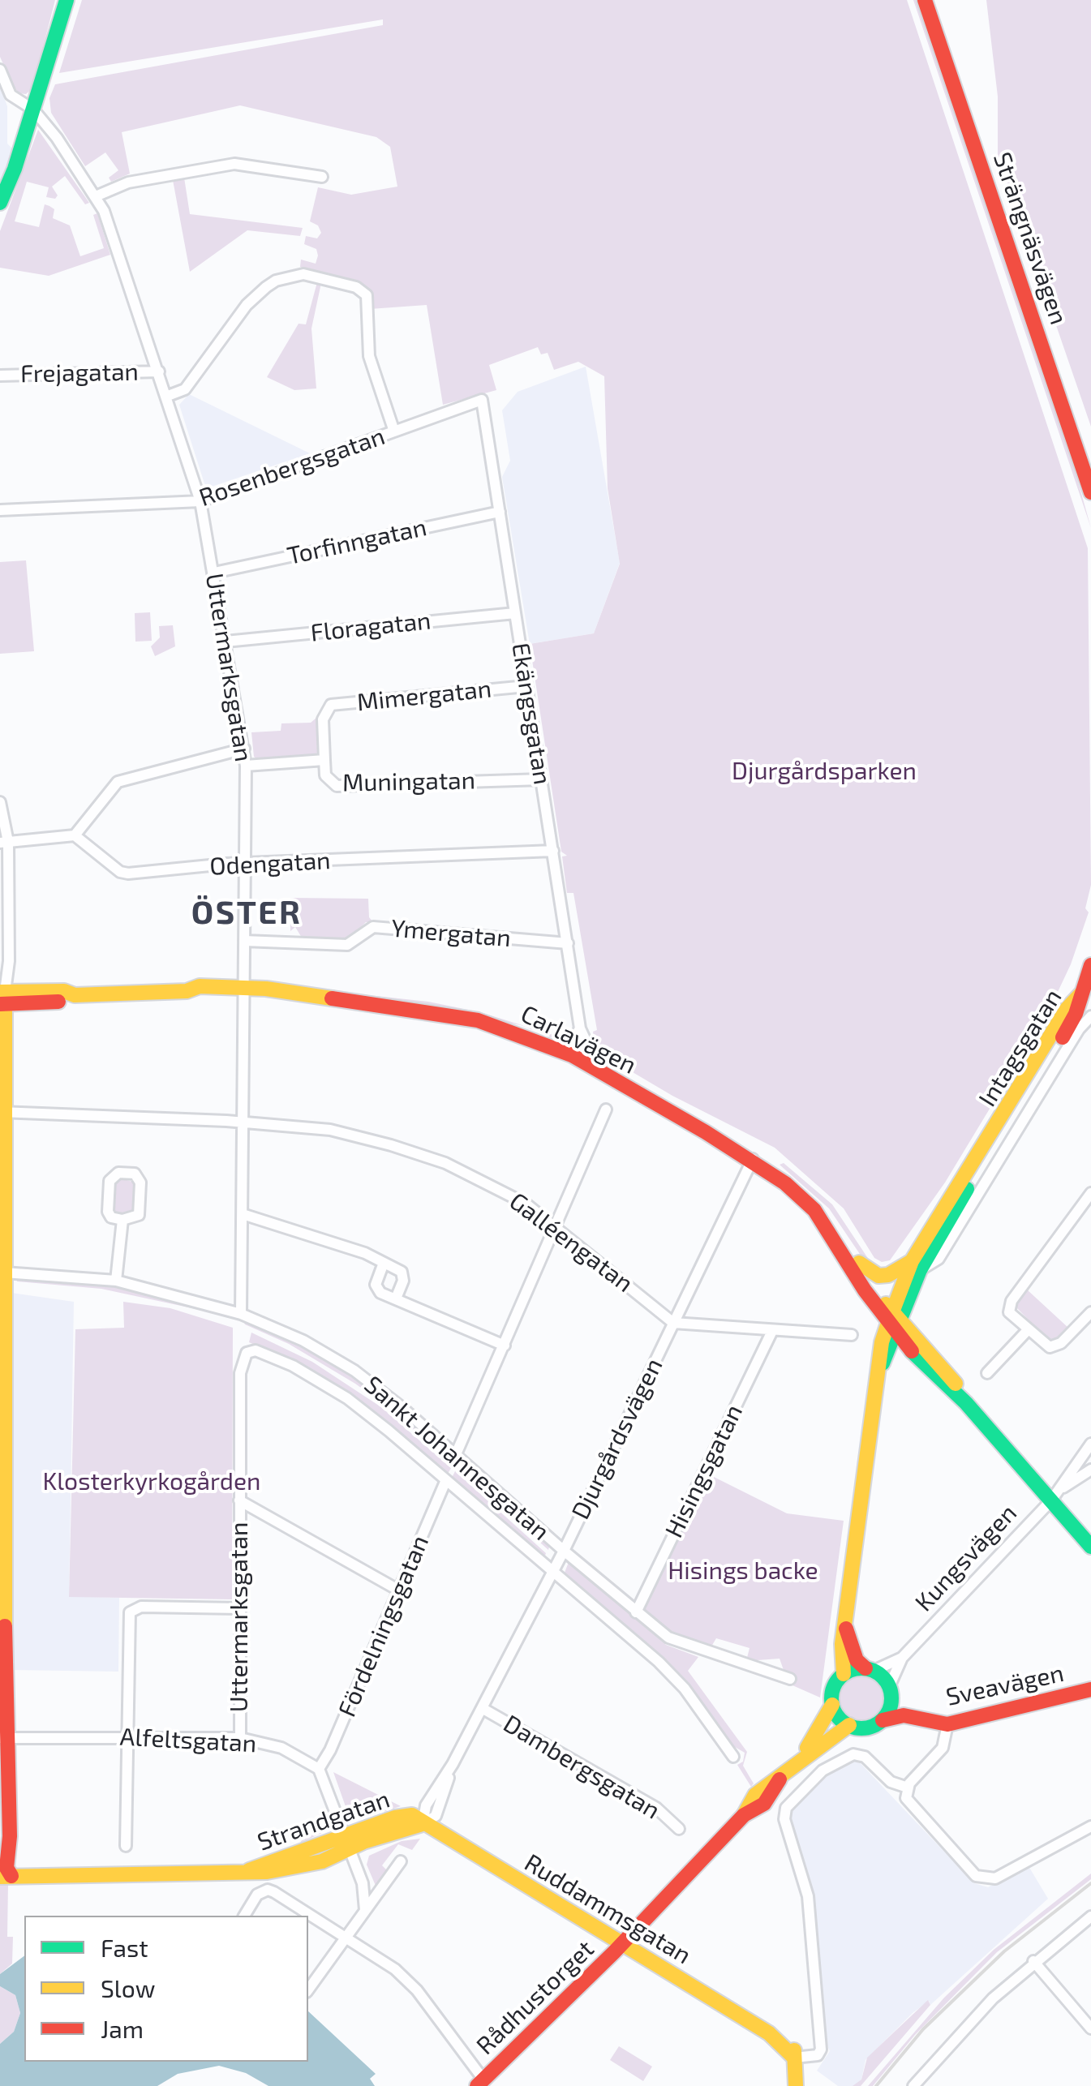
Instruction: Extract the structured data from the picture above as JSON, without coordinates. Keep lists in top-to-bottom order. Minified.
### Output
{"streets":{"street":["Strängnäsvägen","Frejagatan","Rosenbergsgatan","Torfinngatan","Floragatan","Uttermarksgatan","Mimergatan","Ekängsgatan","Muningatan","Odengatan","Ymergatan","Carlavägen","Intagsgatan","Galléengatan","Djurgårdsvägen","Sankt Johannesgatan","Hisingsgatan","Kungsvägen","Fördelningsgatan","Sveavägen","Alfeltsgatan","Dambergsgatan","Strandgatan","Ruddammsgatan","Rådhustorget"]},"crossings":[["Frejagatan","Uttermarksgatan"],["Rosenbergsgatan","Uttermarksgatan"],["Rosenbergsgatan","Ekängsgatan"],["Torfinngatan","Uttermarksgatan"],["Torfinngatan","Ekängsgatan"],["Floragatan","Uttermarksgatan"],["Floragatan","Ekängsgatan"],["Uttermarksgatan","Muningatan"],["Uttermarksgatan","Odengatan"],["Uttermarksgatan","Ymergatan"],["Uttermarksgatan","Carlavägen"],["Uttermarksgatan","Galléengatan"],["Uttermarksgatan","Sankt Johannesgatan"],["Uttermarksgatan","Fördelningsgatan"],["Uttermarksgatan","Alfeltsgatan"],["Mimergatan","Ekängsgatan"],["Mimergatan","Muningatan"],["Ekängsgatan","Muningatan"],["Ekängsgatan","Odengatan"],["Ekängsgatan","Ymergatan"],["Ekängsgatan","Carlavägen"],["Carlavägen","Intagsgatan"],["Carlavägen","Djurgårdsvägen"],["Carlavägen","Kungsvägen"],["Intagsgatan","Kungsvägen"],["Intagsgatan","Sveavägen"],["Galléengatan","Djurgårdsvägen"],["Djurgårdsvägen","Sankt Johannesgatan"],["Djurgårdsvägen","Dambergsgatan"],["Djurgårdsvägen","Strandgatan"],["Djurgårdsvägen","Ruddammsgatan"],["Sankt Johannesgatan","Hisingsgatan"],["Kungsvägen","Sveavägen"],["Fördelningsgatan","Alfeltsgatan"],["Strandgatan","Ruddammsgatan"],["Ruddammsgatan","Rådhustorget"]],"districts":["ÖSTER"],"parks":["Djurgårdsparken","Klosterkyrkogården","Hisings backe"],"legend":["Fast","Slow","Jam"]}
